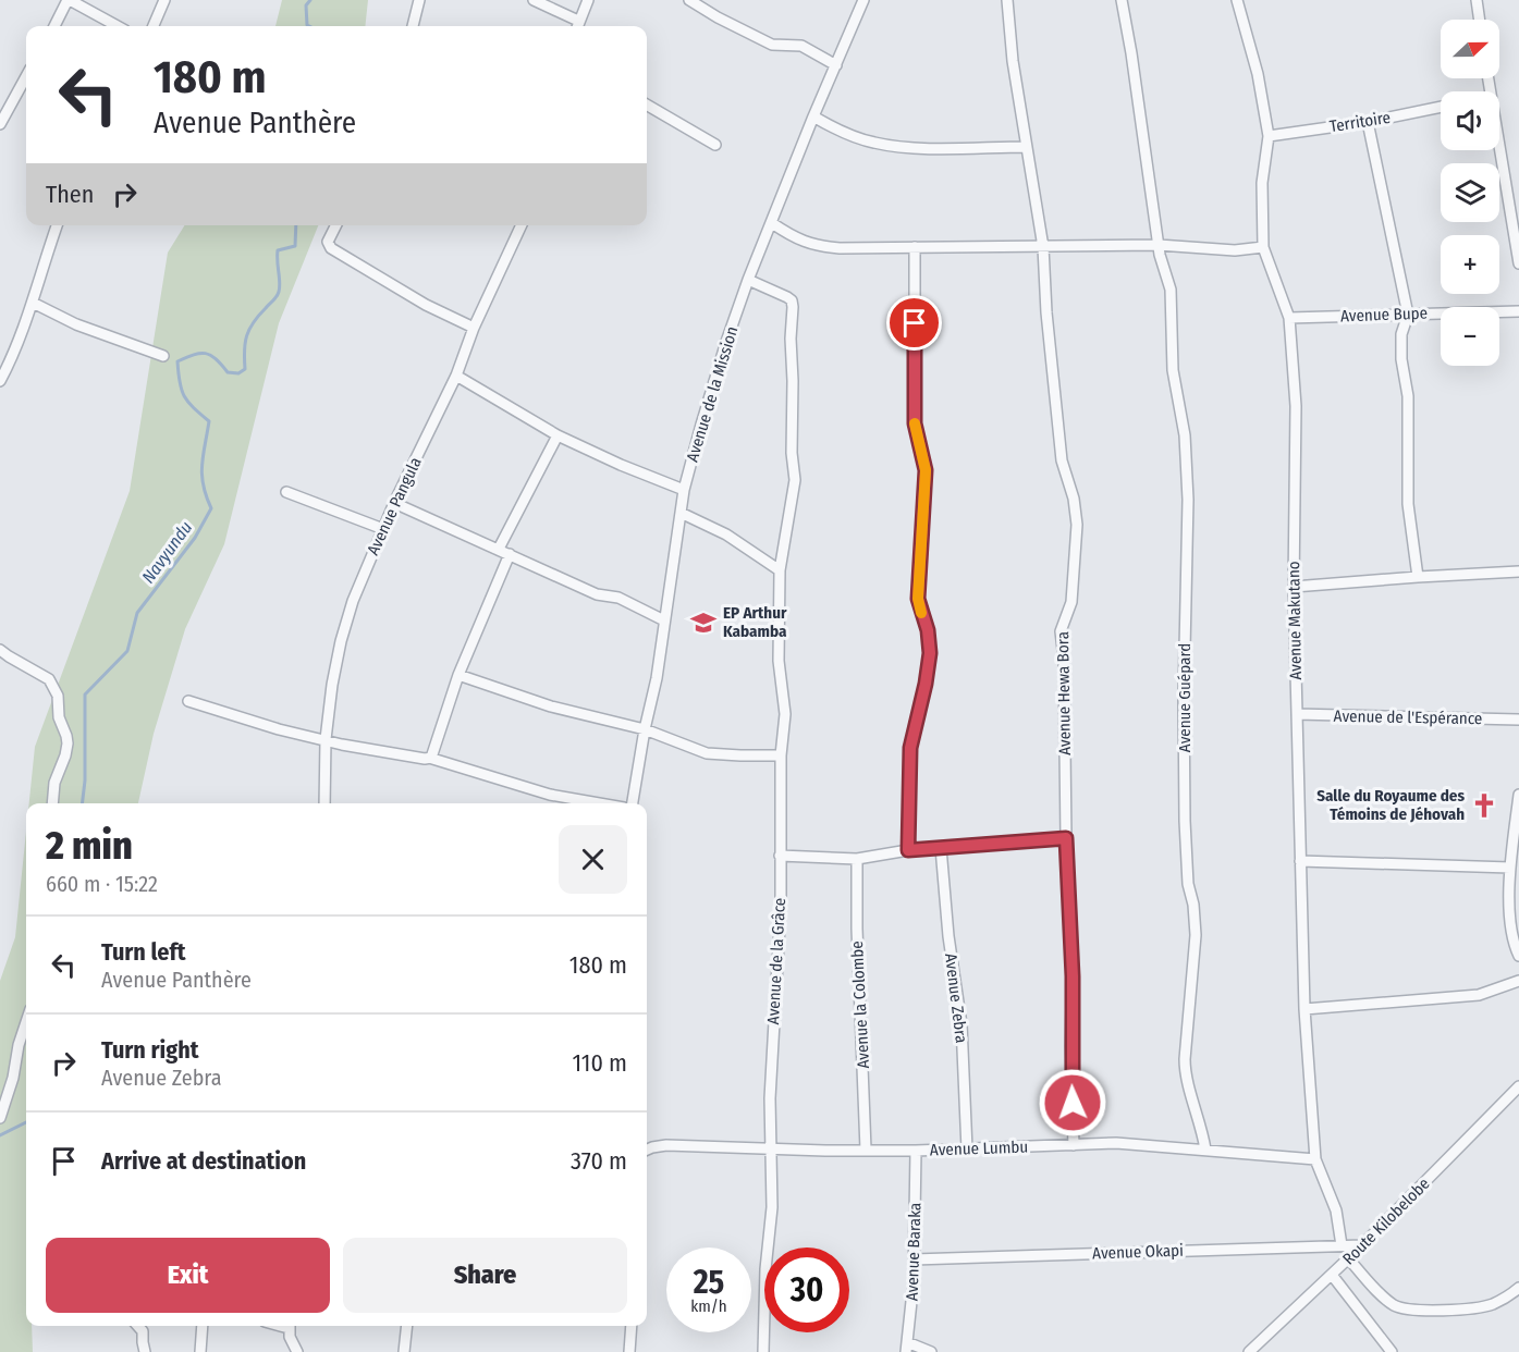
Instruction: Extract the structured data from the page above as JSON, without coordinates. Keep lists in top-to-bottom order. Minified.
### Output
{"streets":{"street":["Territoire","Avenue Bupe","Avenue de la Mission","Avenue Pangula","Avenue Makutano","Avenue Hewa Bora","Avenue Guépard","Avenue de l'Espérance","Avenue de la Grâce","Avenue Zebra","Avenue la Colombe","Avenue Lumbu","Route Kilobelobe","Avenue Baraka","Avenue Okapi"]},"crossings":[["Territoire","Avenue Makutano"],["Avenue Bupe","Avenue Makutano"],["Avenue de la Mission","Avenue de la Grâce"],["Avenue Makutano","Avenue de l'Espérance"],["Avenue Makutano","Avenue Lumbu"],["Avenue Makutano","Avenue Okapi"],["Avenue Hewa Bora","Avenue Lumbu"],["Avenue Guépard","Avenue Lumbu"],["Avenue de la Grâce","Avenue Lumbu"],["Avenue Zebra","Avenue Lumbu"],["Avenue la Colombe","Avenue Lumbu"],["Avenue Lumbu","Avenue Baraka"],["Route Kilobelobe","Avenue Okapi"],["Avenue Baraka","Avenue Okapi"]],"water":["Navyundu"],"places":{"school or university":["EP Arthur Kabamba"],"church":["Salle du Royaume des Témoins de Jéhovah"]},"north":"right","page":{"map_buttons":["+","−"],"turn":["180 m","Avenue Panthère"],"then":"Then","heading":["2 min","660 m · 15:22"],"list":[{"name":"Turn left","note":"Avenue Panthère","value":"180 m"},{"name":"Turn right","note":"Avenue Zebra","value":"110 m"},{"name":"Arrive at destination","value":"370 m"}],"buttons":["Exit","Share"],"speed":"25 km/h","limit":"30"}}
